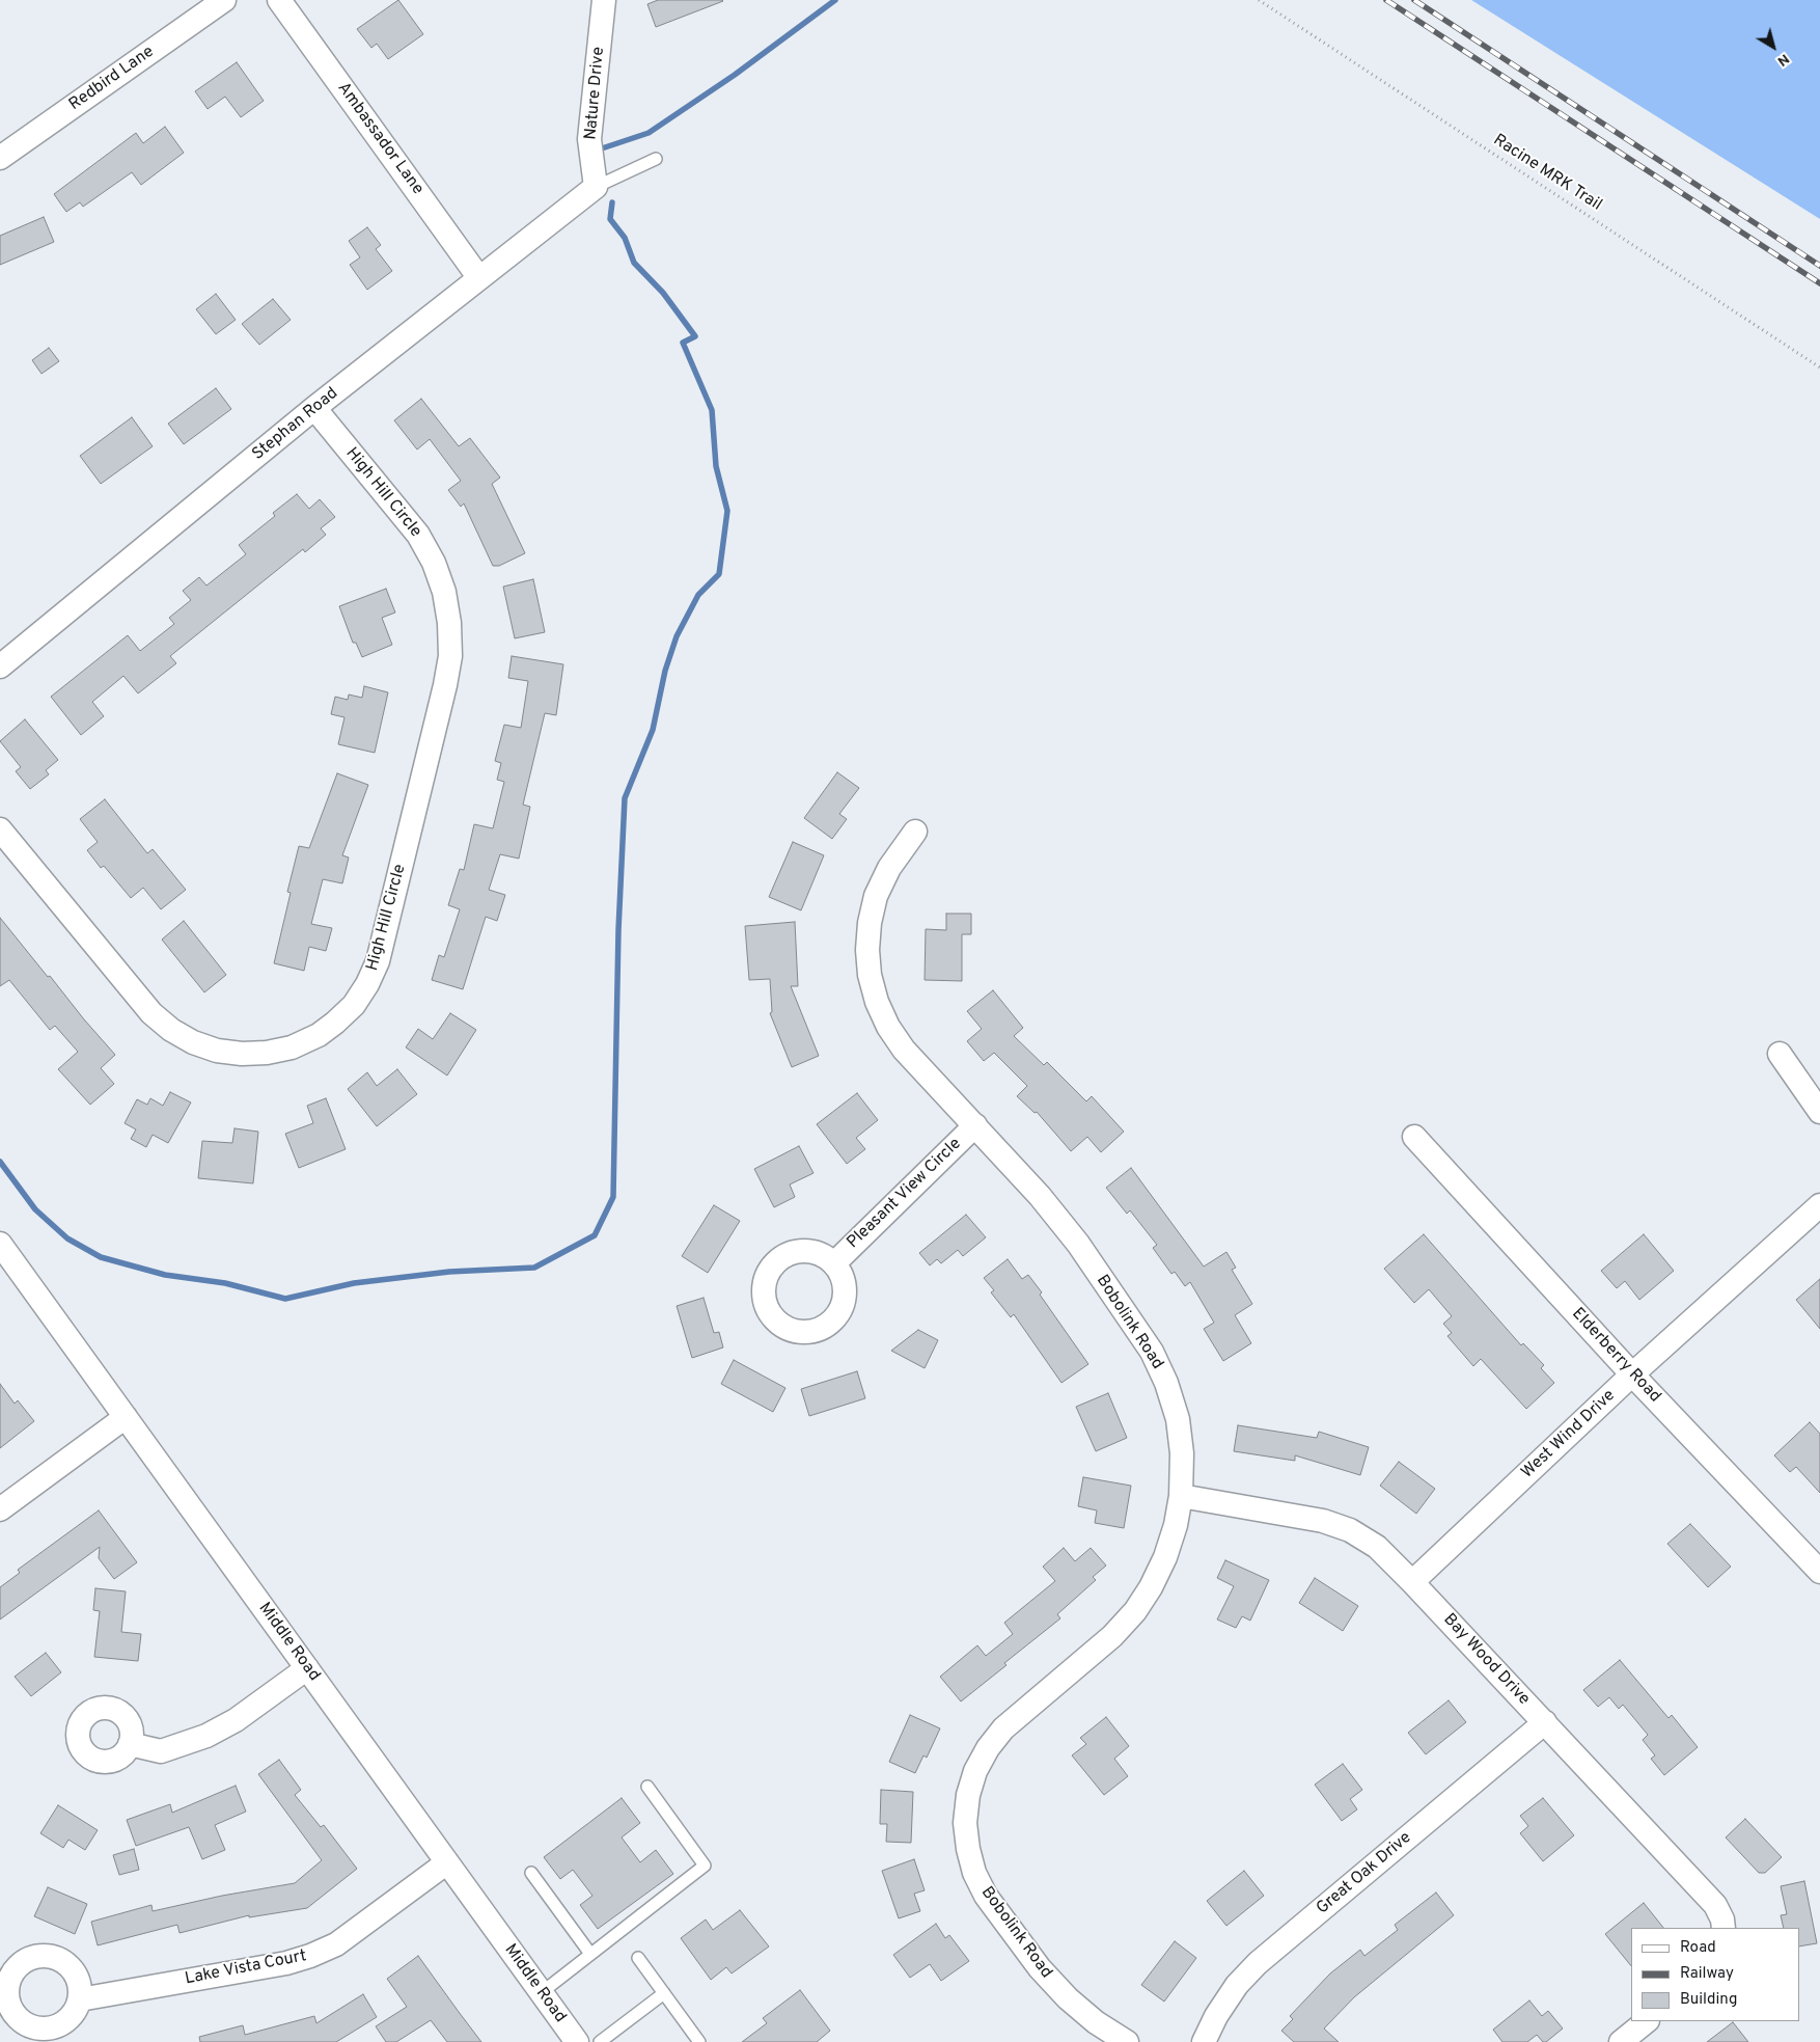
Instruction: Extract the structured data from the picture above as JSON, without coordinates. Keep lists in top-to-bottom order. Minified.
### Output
{"streets":{"street":["Redbird Lane","Nature Drive","Ambassador Lane","Stephan Road","High Hill Circle","Pleasant View Circle","Bobolink Road","Elderberry Road","West Wind Drive","Middle Road","Bay Wood Drive","Great Oak Drive","Lake Vista Court"],"path":["Racine MRK Trail"]},"crossings":[["Nature Drive","Stephan Road"],["Ambassador Lane","Stephan Road"],["Stephan Road","High Hill Circle"],["Pleasant View Circle","Bobolink Road"],["Bobolink Road","Bay Wood Drive"],["Elderberry Road","West Wind Drive"],["West Wind Drive","Bay Wood Drive"],["Middle Road","Lake Vista Court"],["Bay Wood Drive","Great Oak Drive"]],"legend":["Road","Railway","Building"],"north":"bottom right"}
